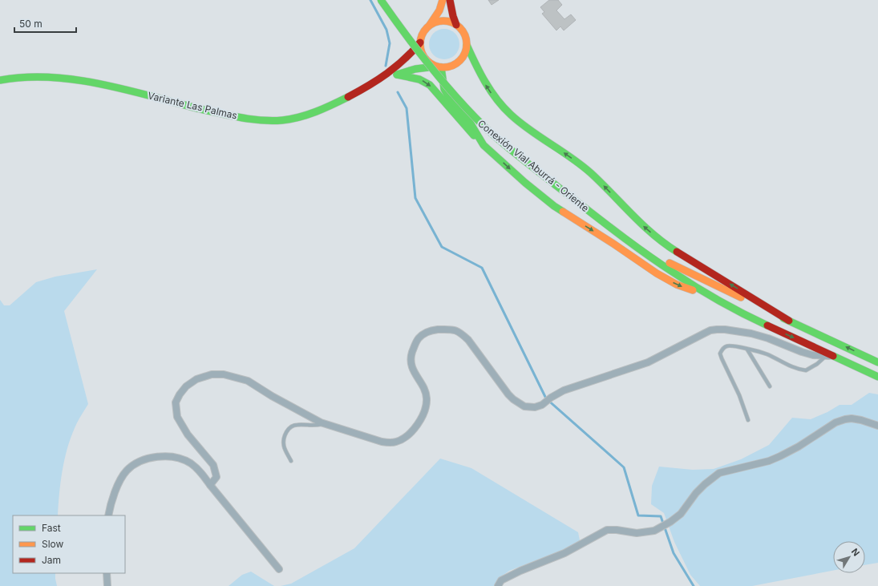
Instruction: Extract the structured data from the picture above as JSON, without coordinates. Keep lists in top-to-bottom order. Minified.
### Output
{"streets":{"main road":["Variante Las Palmas","Conexión Vial Aburrá - Oriente"]},"legend":["Fast","Slow","Jam"],"scale_bar":"50 m","north":"top right"}
